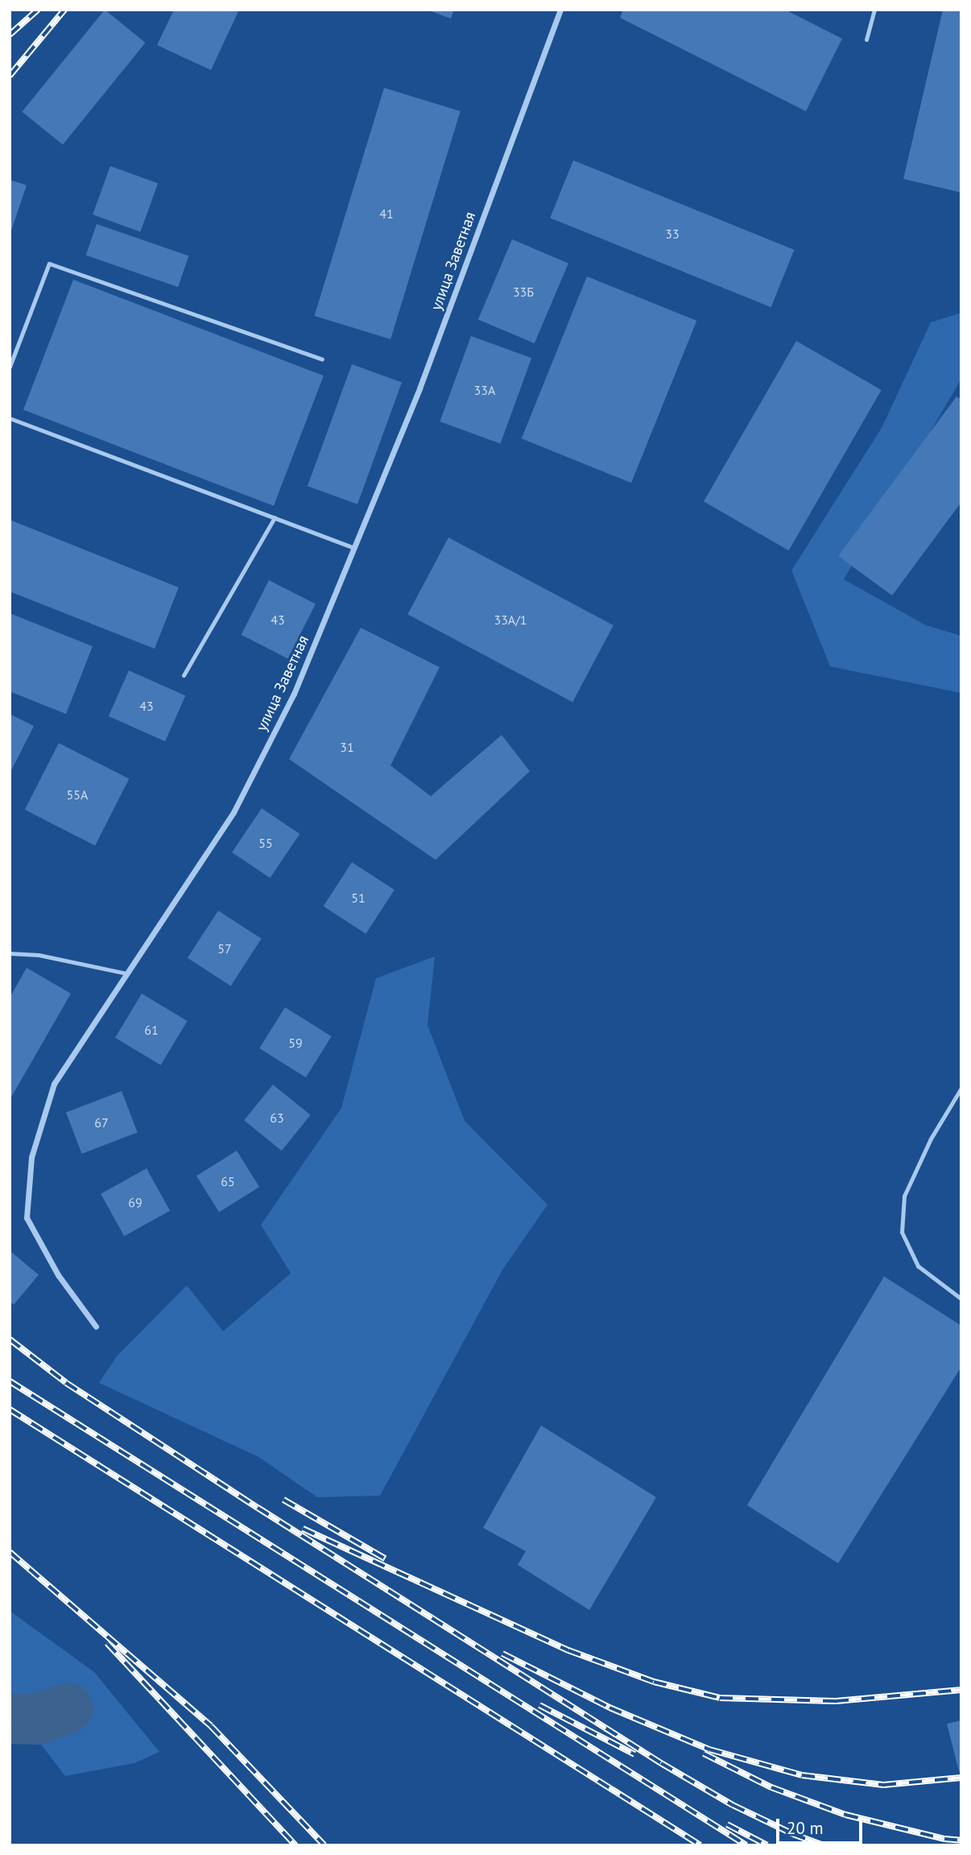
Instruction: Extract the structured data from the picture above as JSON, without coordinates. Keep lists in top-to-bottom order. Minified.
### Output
{"streets":{"street":["улица Заветная"]},"house_numbers":["41","33","33Б","33А","43","33А/1","43","31","55А","55","51","57","61","59","63","67","65","69"],"scale_bar":"20 m"}
